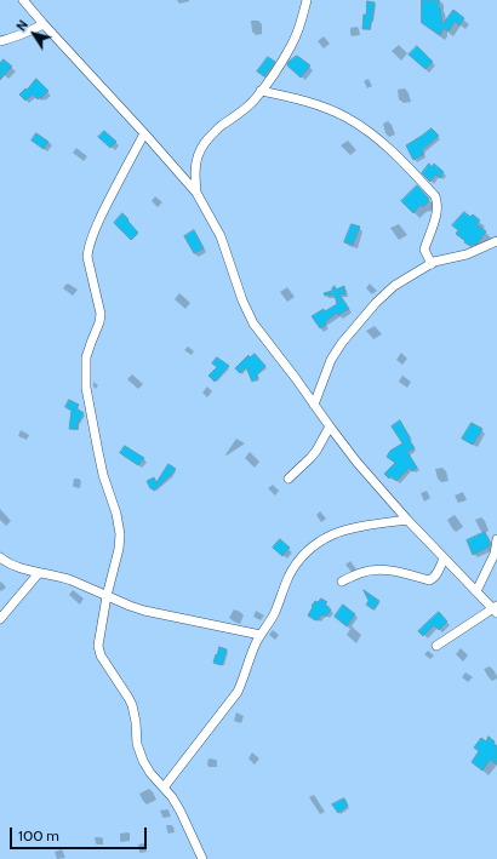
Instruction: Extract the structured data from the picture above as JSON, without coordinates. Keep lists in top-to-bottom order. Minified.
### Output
{"scale_bar":"100 m","north":"top left"}
